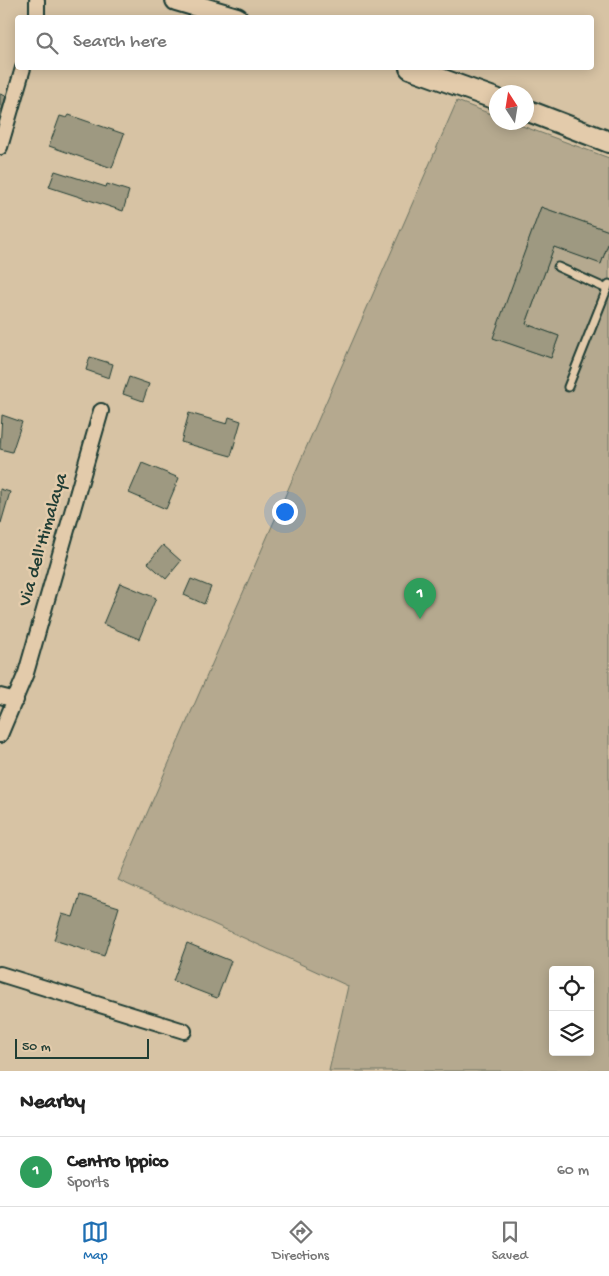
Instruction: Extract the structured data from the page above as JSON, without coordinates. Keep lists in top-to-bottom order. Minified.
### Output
{"streets":{"street":["Via dell'Himalaya"]},"scale_bar":"50 m","north":"top","page":{"search":"Search here","pins":"1","scale":"50 m","heading":"Nearby","list":[{"mark":"1","name":"Centro Ippico","note":"Sports","value":"60 m"}],"nav":["Map","Directions","Saved"]}}
